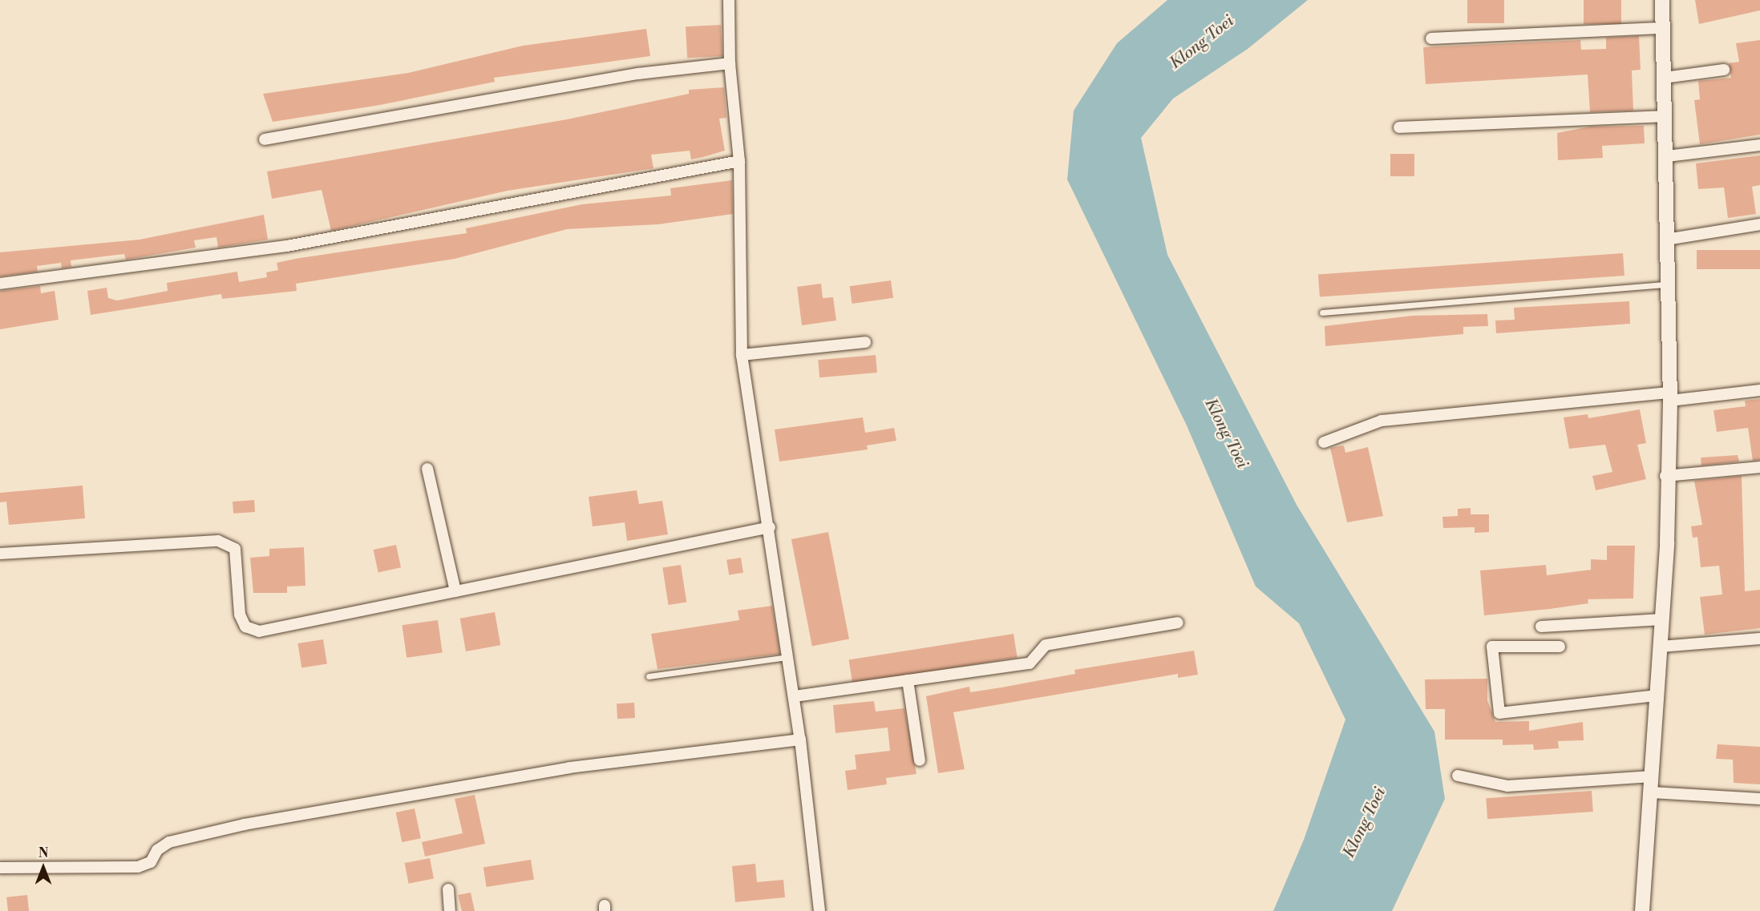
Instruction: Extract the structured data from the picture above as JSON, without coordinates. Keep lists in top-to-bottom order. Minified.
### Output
{"water":["Klong Toei"],"north":"top"}
